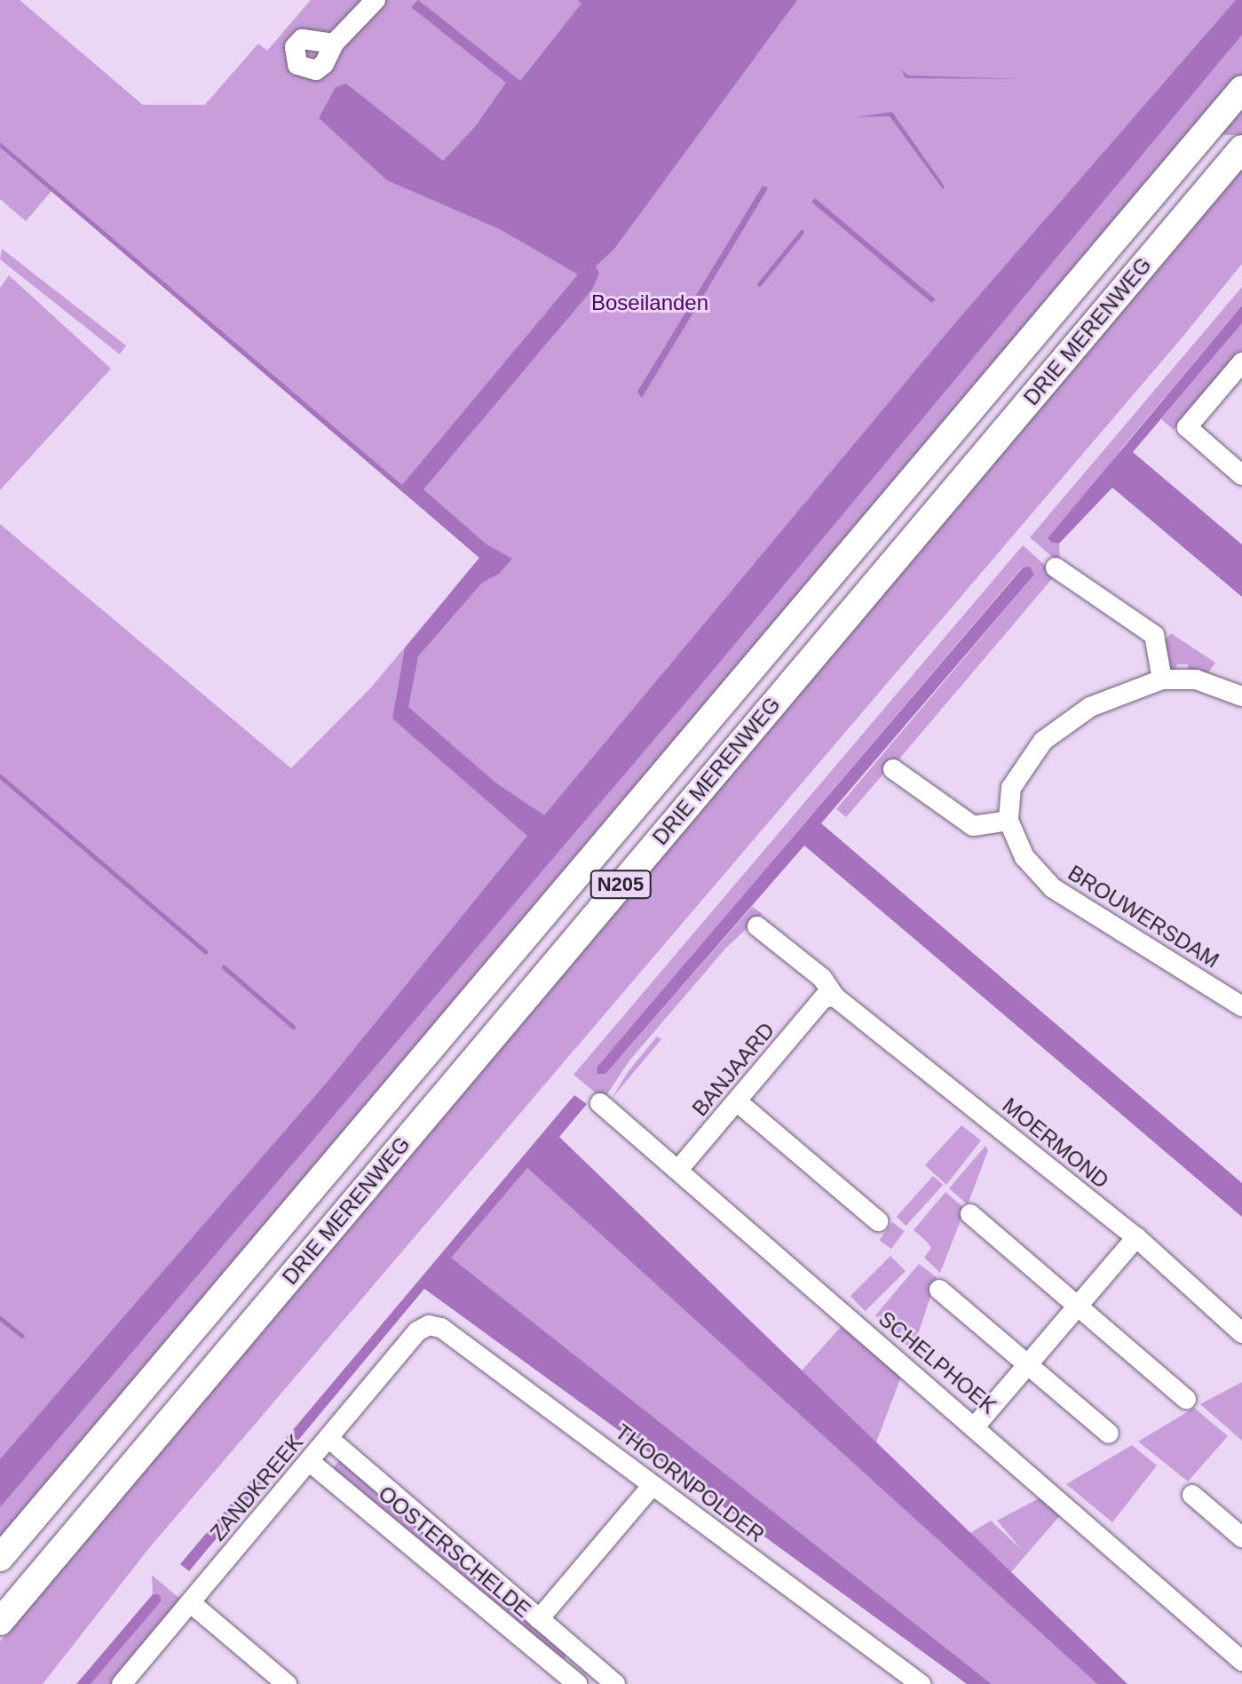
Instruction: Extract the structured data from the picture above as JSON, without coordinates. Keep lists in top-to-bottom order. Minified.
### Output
{"streets":{"highway":["DRIE MERENWEG","N205"],"street":["BROUWERSDAM","BANJAARD","MOERMOND","SCHELPHOEK","THOORNPOLDER","ZANDKREEK","OOSTERSCHELDE"]},"crossings":[["BANJAARD","MOERMOND"],["BANJAARD","SCHELPHOEK"],["THOORNPOLDER","ZANDKREEK"],["THOORNPOLDER","OOSTERSCHELDE"],["ZANDKREEK","OOSTERSCHELDE"]],"parks":["Boseilanden"]}
